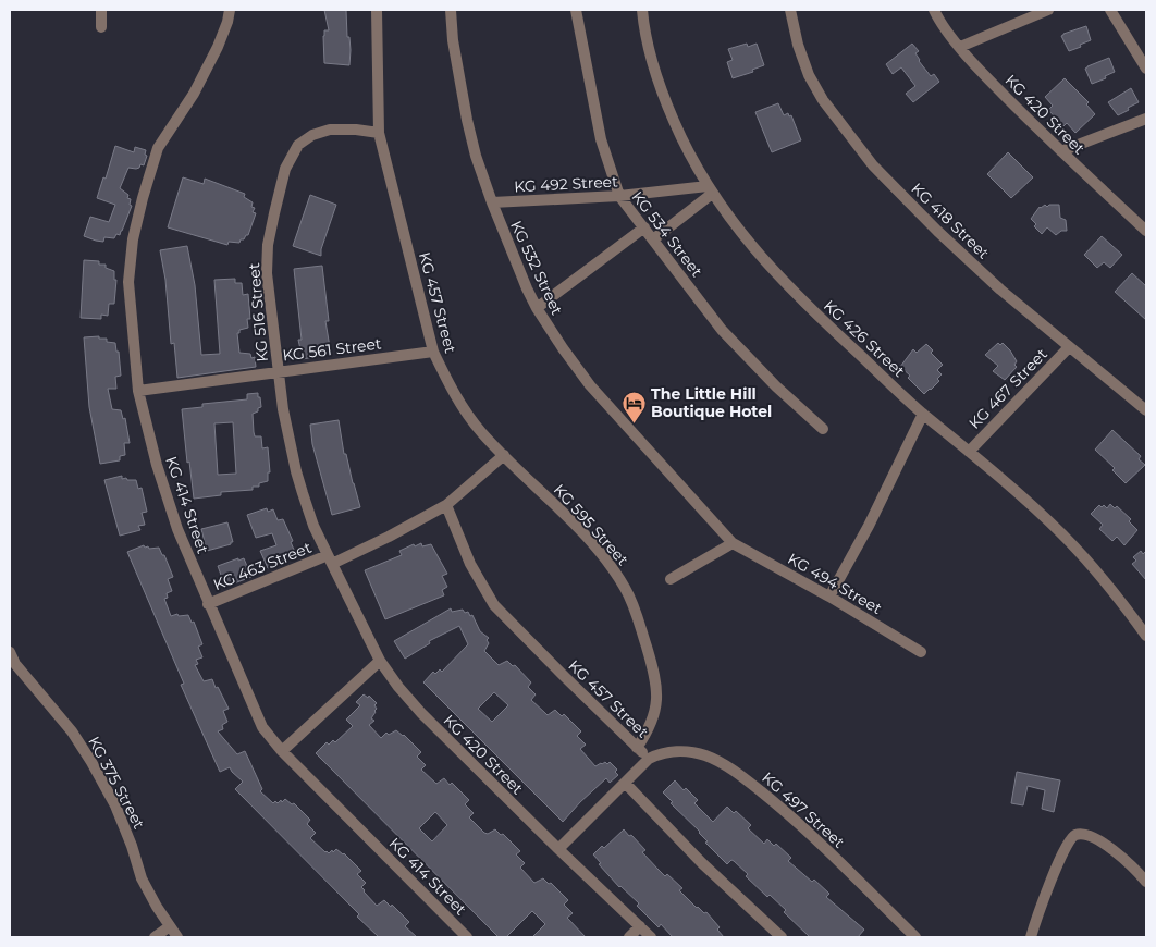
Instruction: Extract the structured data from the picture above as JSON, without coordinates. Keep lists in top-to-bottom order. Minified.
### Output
{"streets":{"street":["KG 420 Street","KG 492 Street","KG 418 Street","KG 534 Street","KG 532 Street","KG 457 Street","KG 516 Street","KG 426 Street","KG 561 Street","KG 467 Street","KG 414 Street","KG 595 Street","KG 463 Street","KG 494 Street","KG 375 Street","KG 497 Street"]},"crossings":[["KG 420 Street","KG 457 Street"],["KG 420 Street","KG 516 Street"],["KG 420 Street","KG 463 Street"],["KG 492 Street","KG 534 Street"],["KG 492 Street","KG 532 Street"],["KG 492 Street","KG 426 Street"],["KG 418 Street","KG 467 Street"],["KG 532 Street","KG 494 Street"],["KG 457 Street","KG 516 Street"],["KG 457 Street","KG 561 Street"],["KG 457 Street","KG 595 Street"],["KG 457 Street","KG 463 Street"],["KG 457 Street","KG 497 Street"],["KG 516 Street","KG 561 Street"],["KG 516 Street","KG 463 Street"],["KG 426 Street","KG 467 Street"],["KG 561 Street","KG 414 Street"],["KG 414 Street","KG 463 Street"]],"places":{"hotel":["The Little Hill Boutique Hotel"]}}
